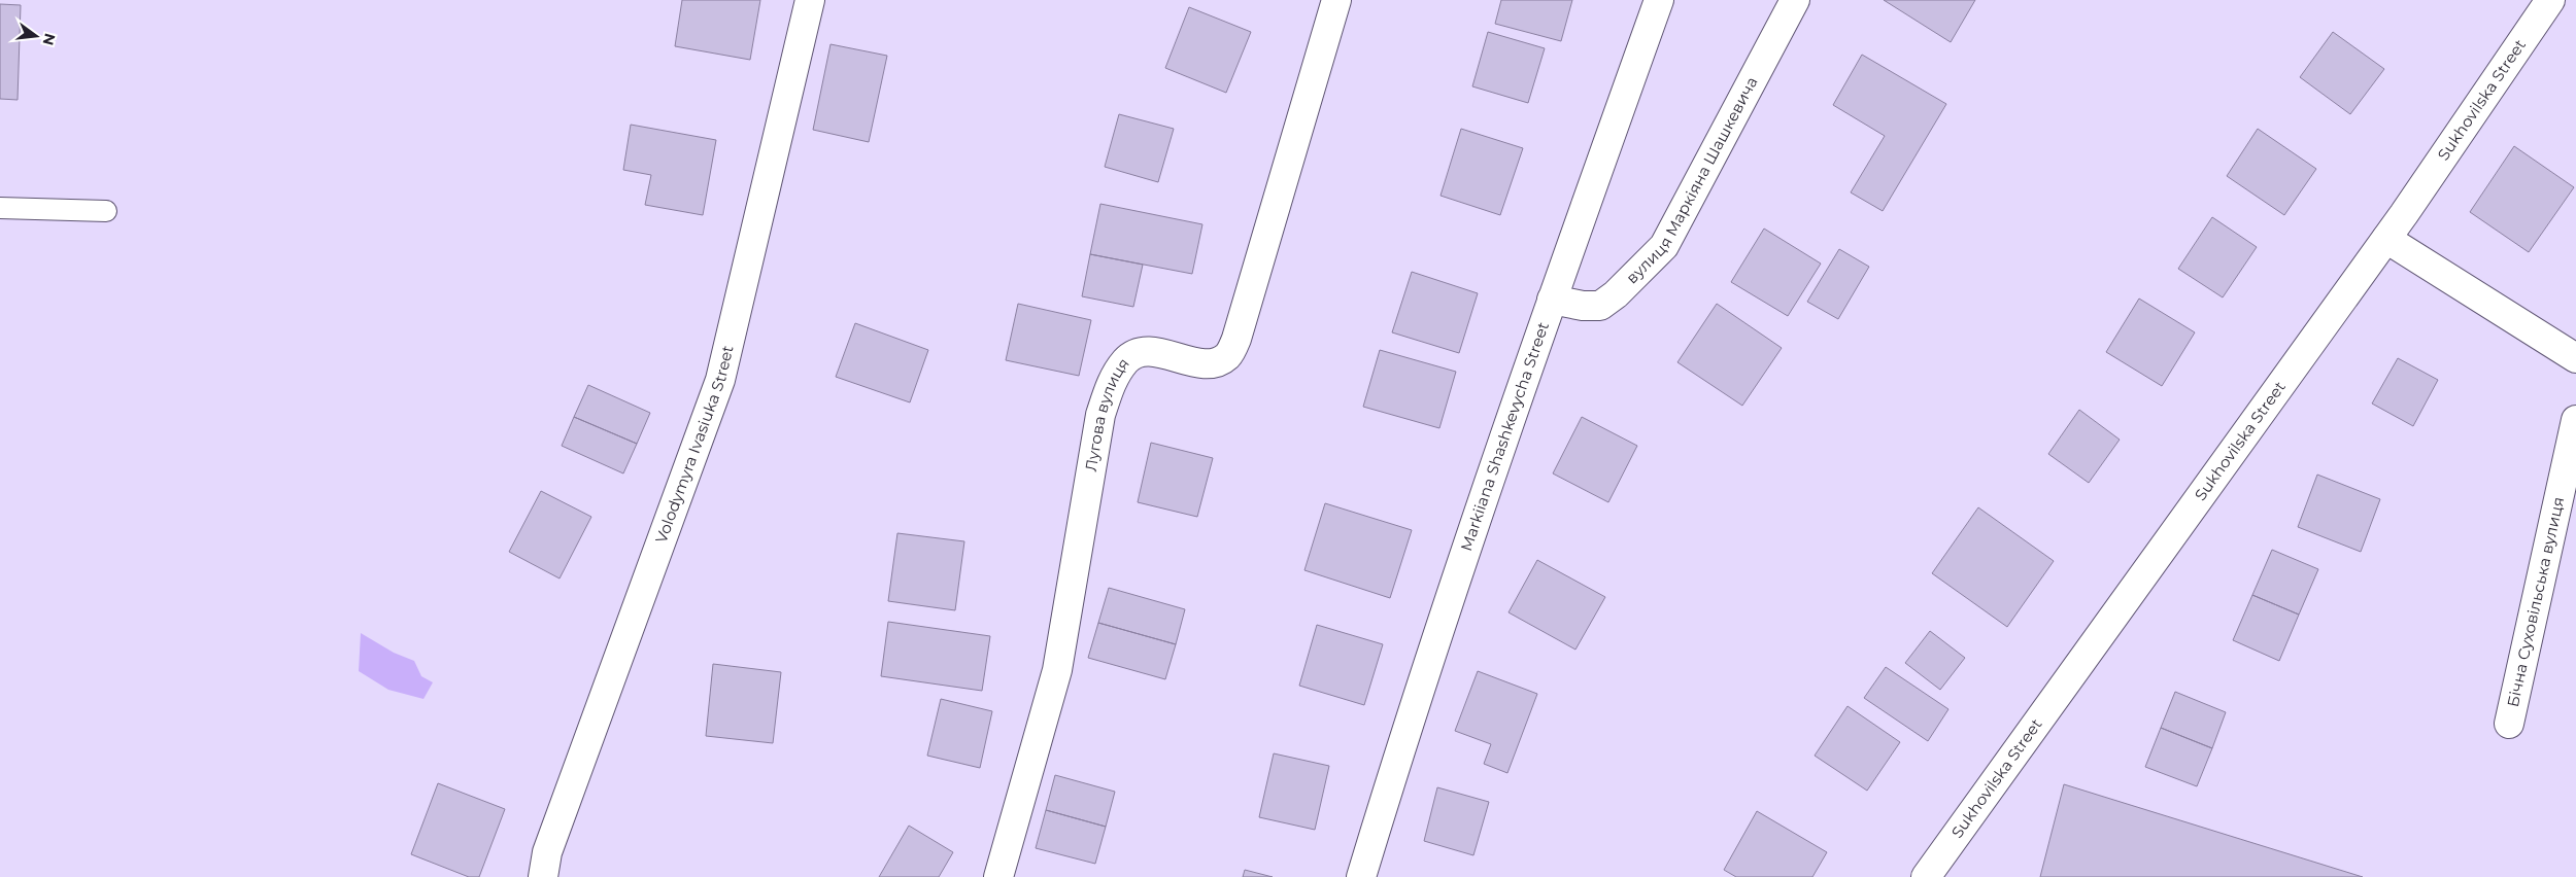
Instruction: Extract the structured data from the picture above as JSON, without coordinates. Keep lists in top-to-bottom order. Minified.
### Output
{"streets":{"street":["Sukhovilska Street","вулиця Маркіяна Шашкевича","Лугова вулиця","Markiiana Shashkevycha Street","Volodymyra Ivasiuka Street","Бічна Суховільська вулиця"]},"crossings":[["вулиця Маркіяна Шашкевича","Markiiana Shashkevycha Street"]],"north":"right"}
